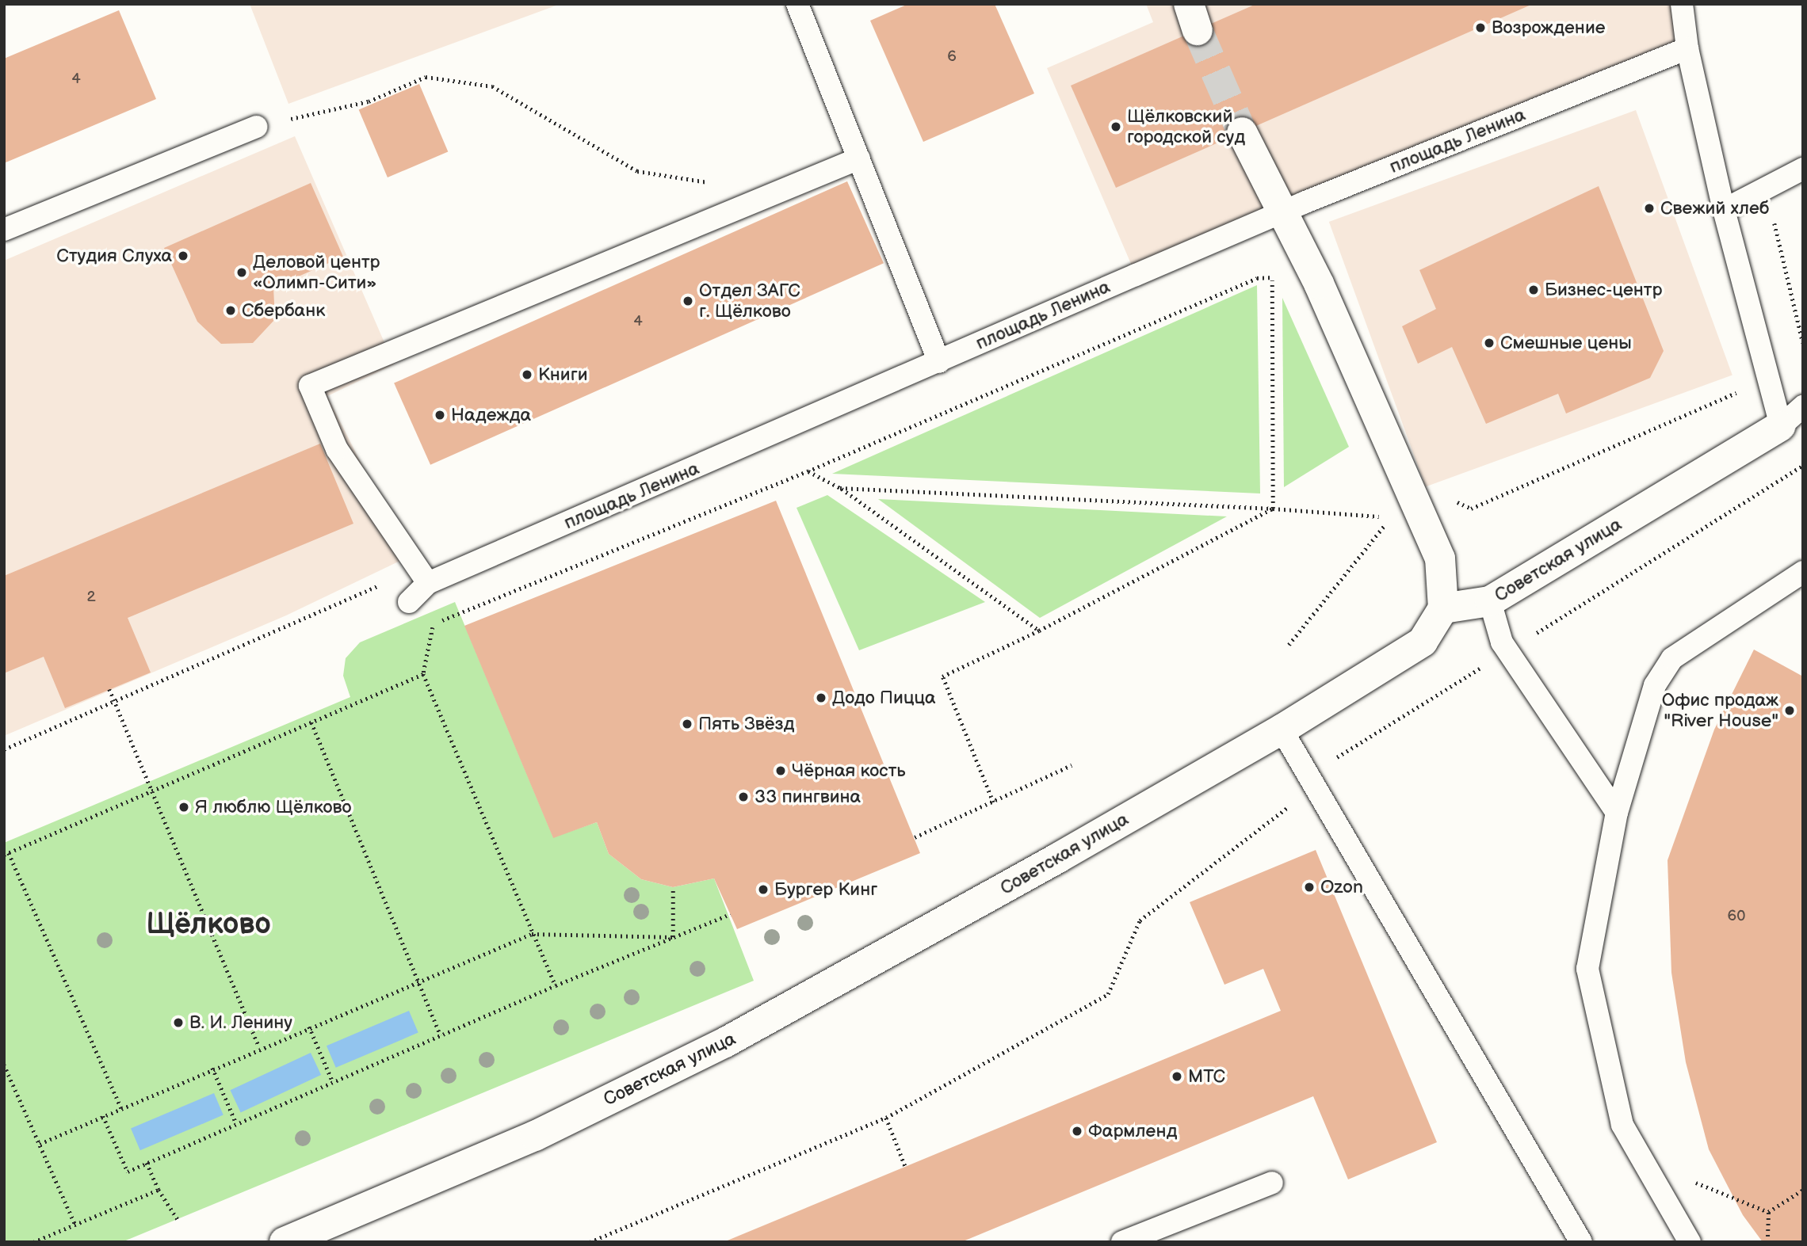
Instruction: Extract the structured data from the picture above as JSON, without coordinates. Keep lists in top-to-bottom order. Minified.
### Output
{"streets":{"street":["Советская улица"],"lane":["площадь Ленина"]},"districts":["Щёлково"],"places":["Возрождение","Щёлковский городской суд","Свежий хлеб","Студия Слуха","Деловой центр «Олимп-Сити»","Бизнес-центр","Отдел ЗАГС г. Щёлково","Сбербанк","Смешные цены","Книги","Надежда","Додо Пицца","Офис продаж \"River House\"","Пять Звёзд","Чёрная кость","33 пингвина","Я люблю Щёлково","Ozon","Бургер Кинг","В. И. Ленину","МТС","Фармленд"],"house_numbers":["6","4","4","2","60"]}
